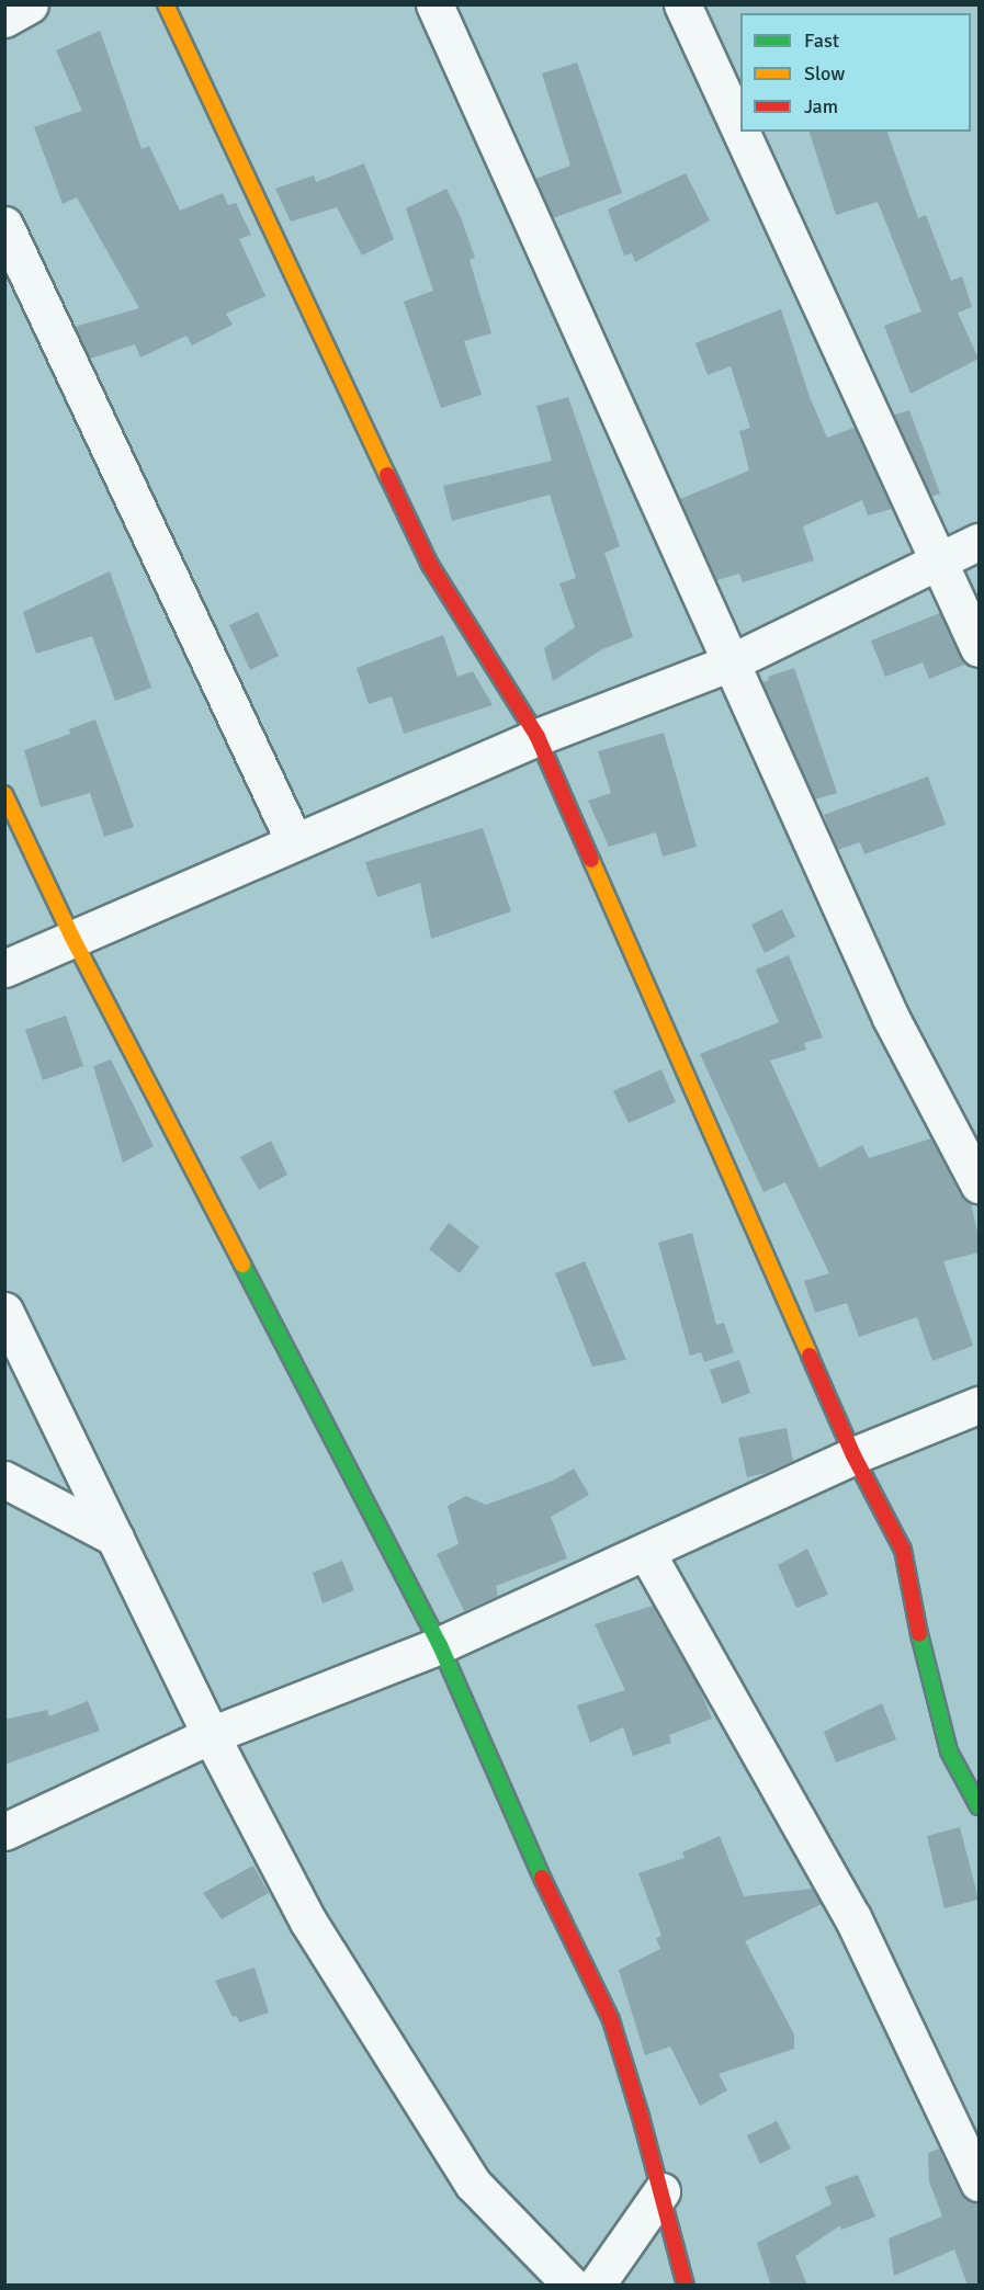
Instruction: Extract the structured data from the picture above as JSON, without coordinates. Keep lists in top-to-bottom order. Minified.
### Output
{"legend":["Fast","Slow","Jam"]}
